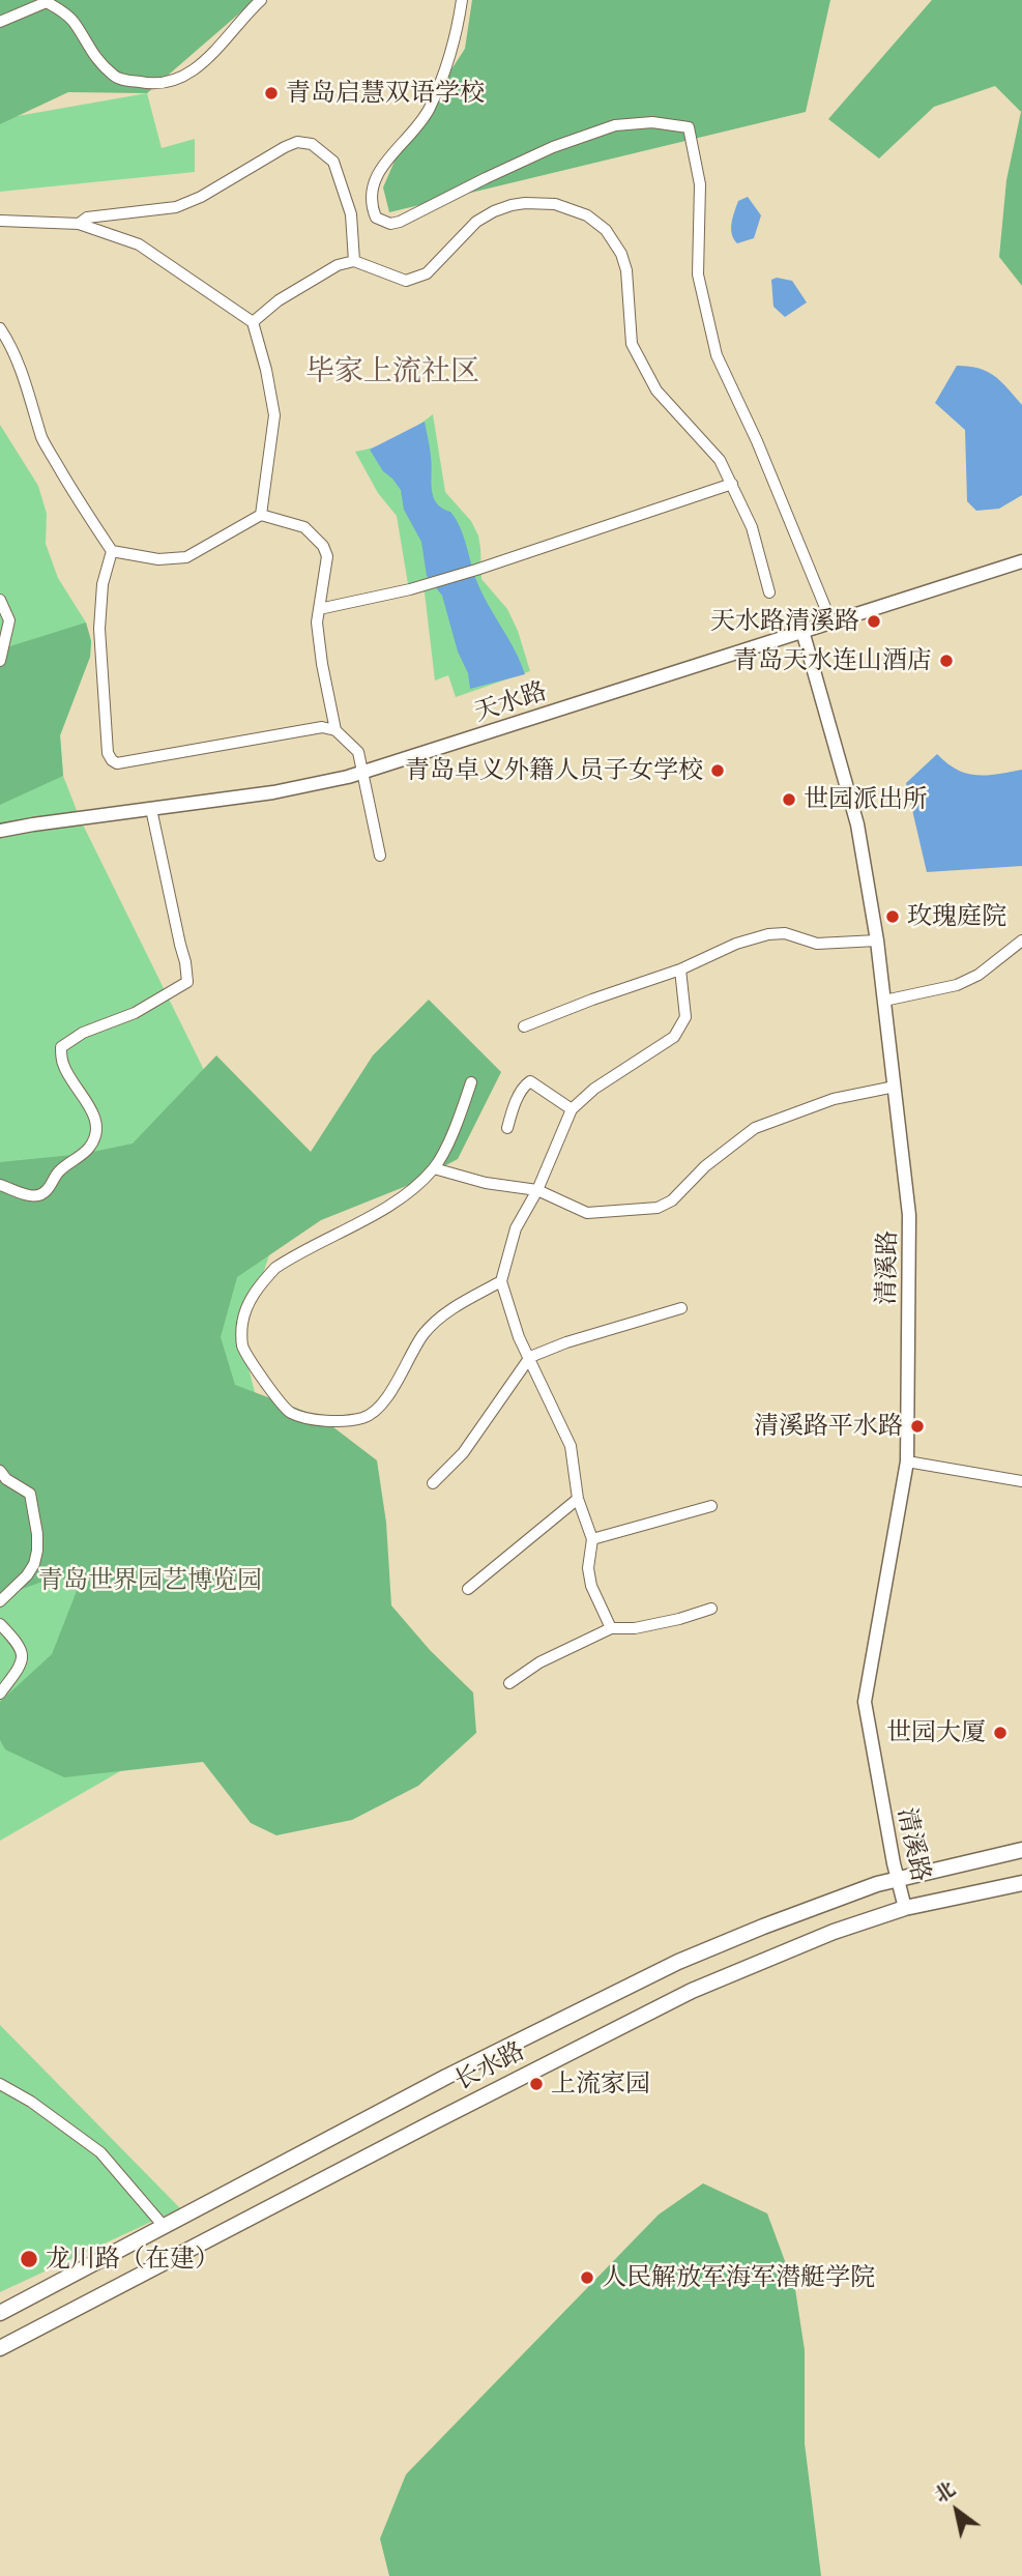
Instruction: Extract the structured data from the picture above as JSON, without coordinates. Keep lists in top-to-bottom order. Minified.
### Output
{"streets":{"main road":["长水路"],"street":["天水路","清溪路"]},"crossings":[["天水路","清溪路"],["清溪路","长水路"]],"districts":["毕家上流社区"],"parks":["青岛世界园艺博览园"],"places":["青岛启慧双语学校","天水路清溪路","青岛天水连山酒店","青岛卓义外籍人员子女学校","世园派出所","玫瑰庭院","清溪路平水路","世园大厦","上流家园","龙川路（在建）","人民解放军海军潜艇学院"],"north":"top left"}
